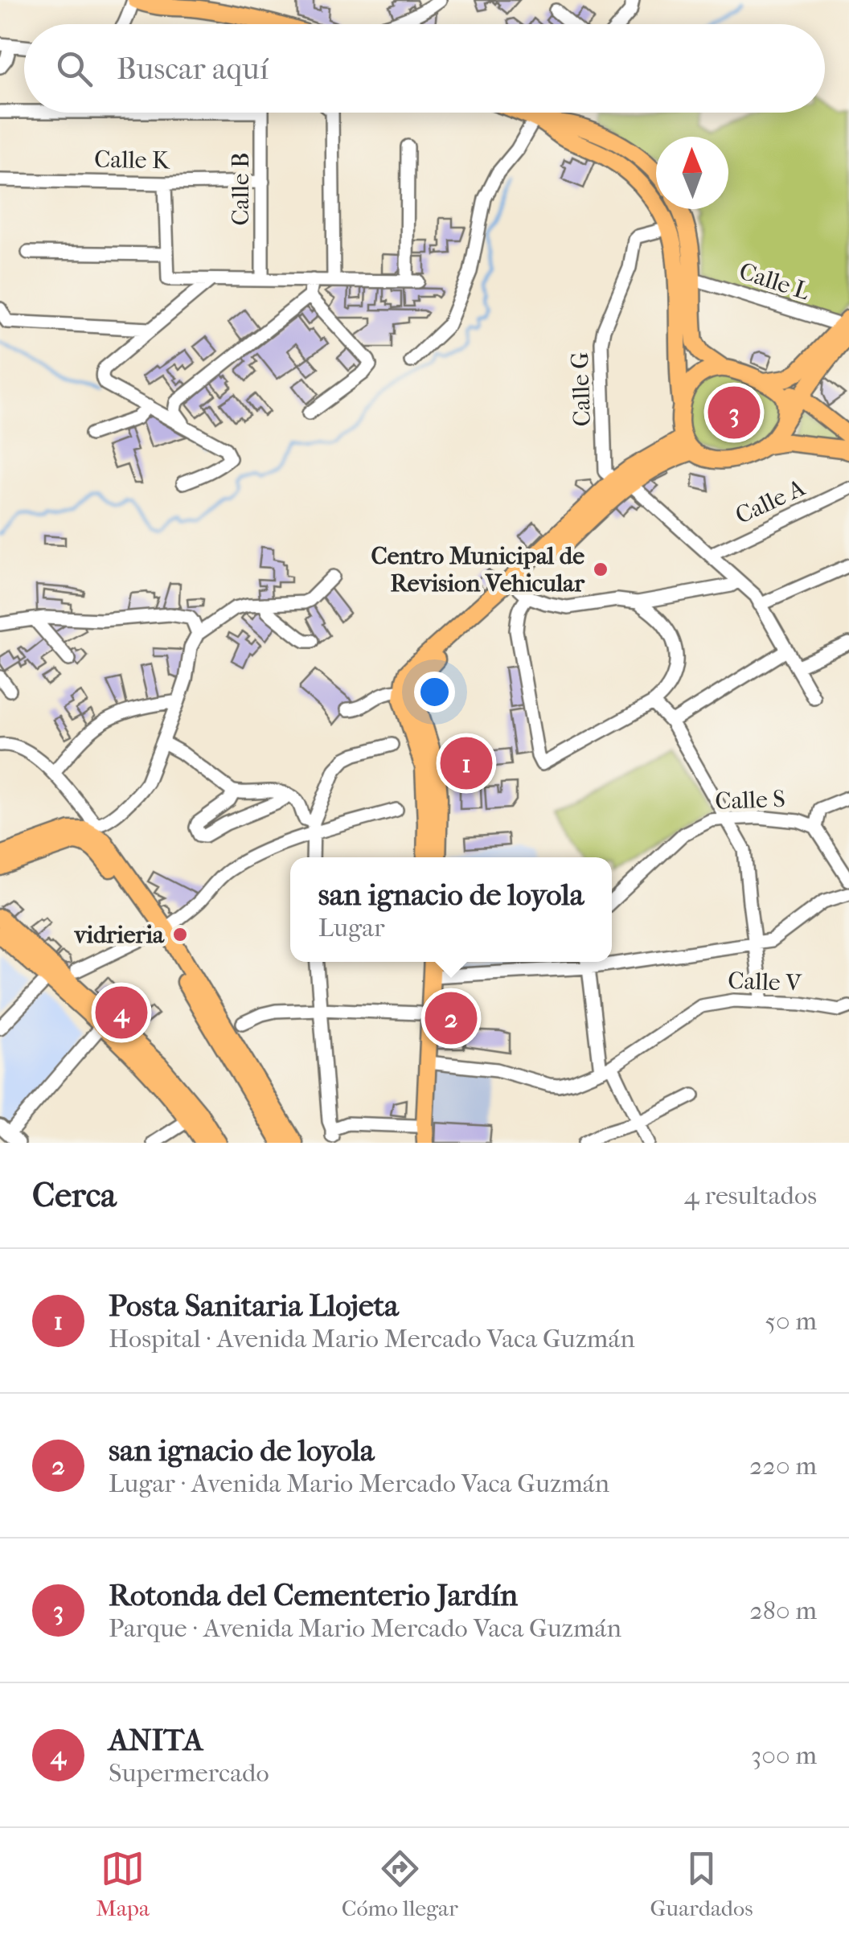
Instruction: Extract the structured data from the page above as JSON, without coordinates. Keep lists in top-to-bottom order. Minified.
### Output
{"streets":{"street":["Calle K","Calle B","Calle L","Calle G","Calle A","Calle S","Calle V"]},"crossings":[["Calle K","Calle B"]],"places":["Centro Municipal de Revision Vehicular","vidrieria"],"north":"top","page":{"search":"Buscar aquí","pins":["3","1","4","2"],"popup":["san ignacio de loyola","Lugar"],"heading":["Cerca","4 resultados"],"list":[{"mark":"1","name":"Posta Sanitaria Llojeta","note":"Hospital · Avenida Mario Mercado Vaca Guzmán","value":"50 m"},{"mark":"2","name":"san ignacio de loyola","note":"Lugar · Avenida Mario Mercado Vaca Guzmán","value":"220 m"},{"mark":"3","name":"Rotonda del Cementerio Jardín","note":"Parque · Avenida Mario Mercado Vaca Guzmán","value":"280 m"},{"mark":"4","name":"ANITA","note":"Supermercado","value":"300 m"}],"nav":["Mapa","Cómo llegar","Guardados"]}}
